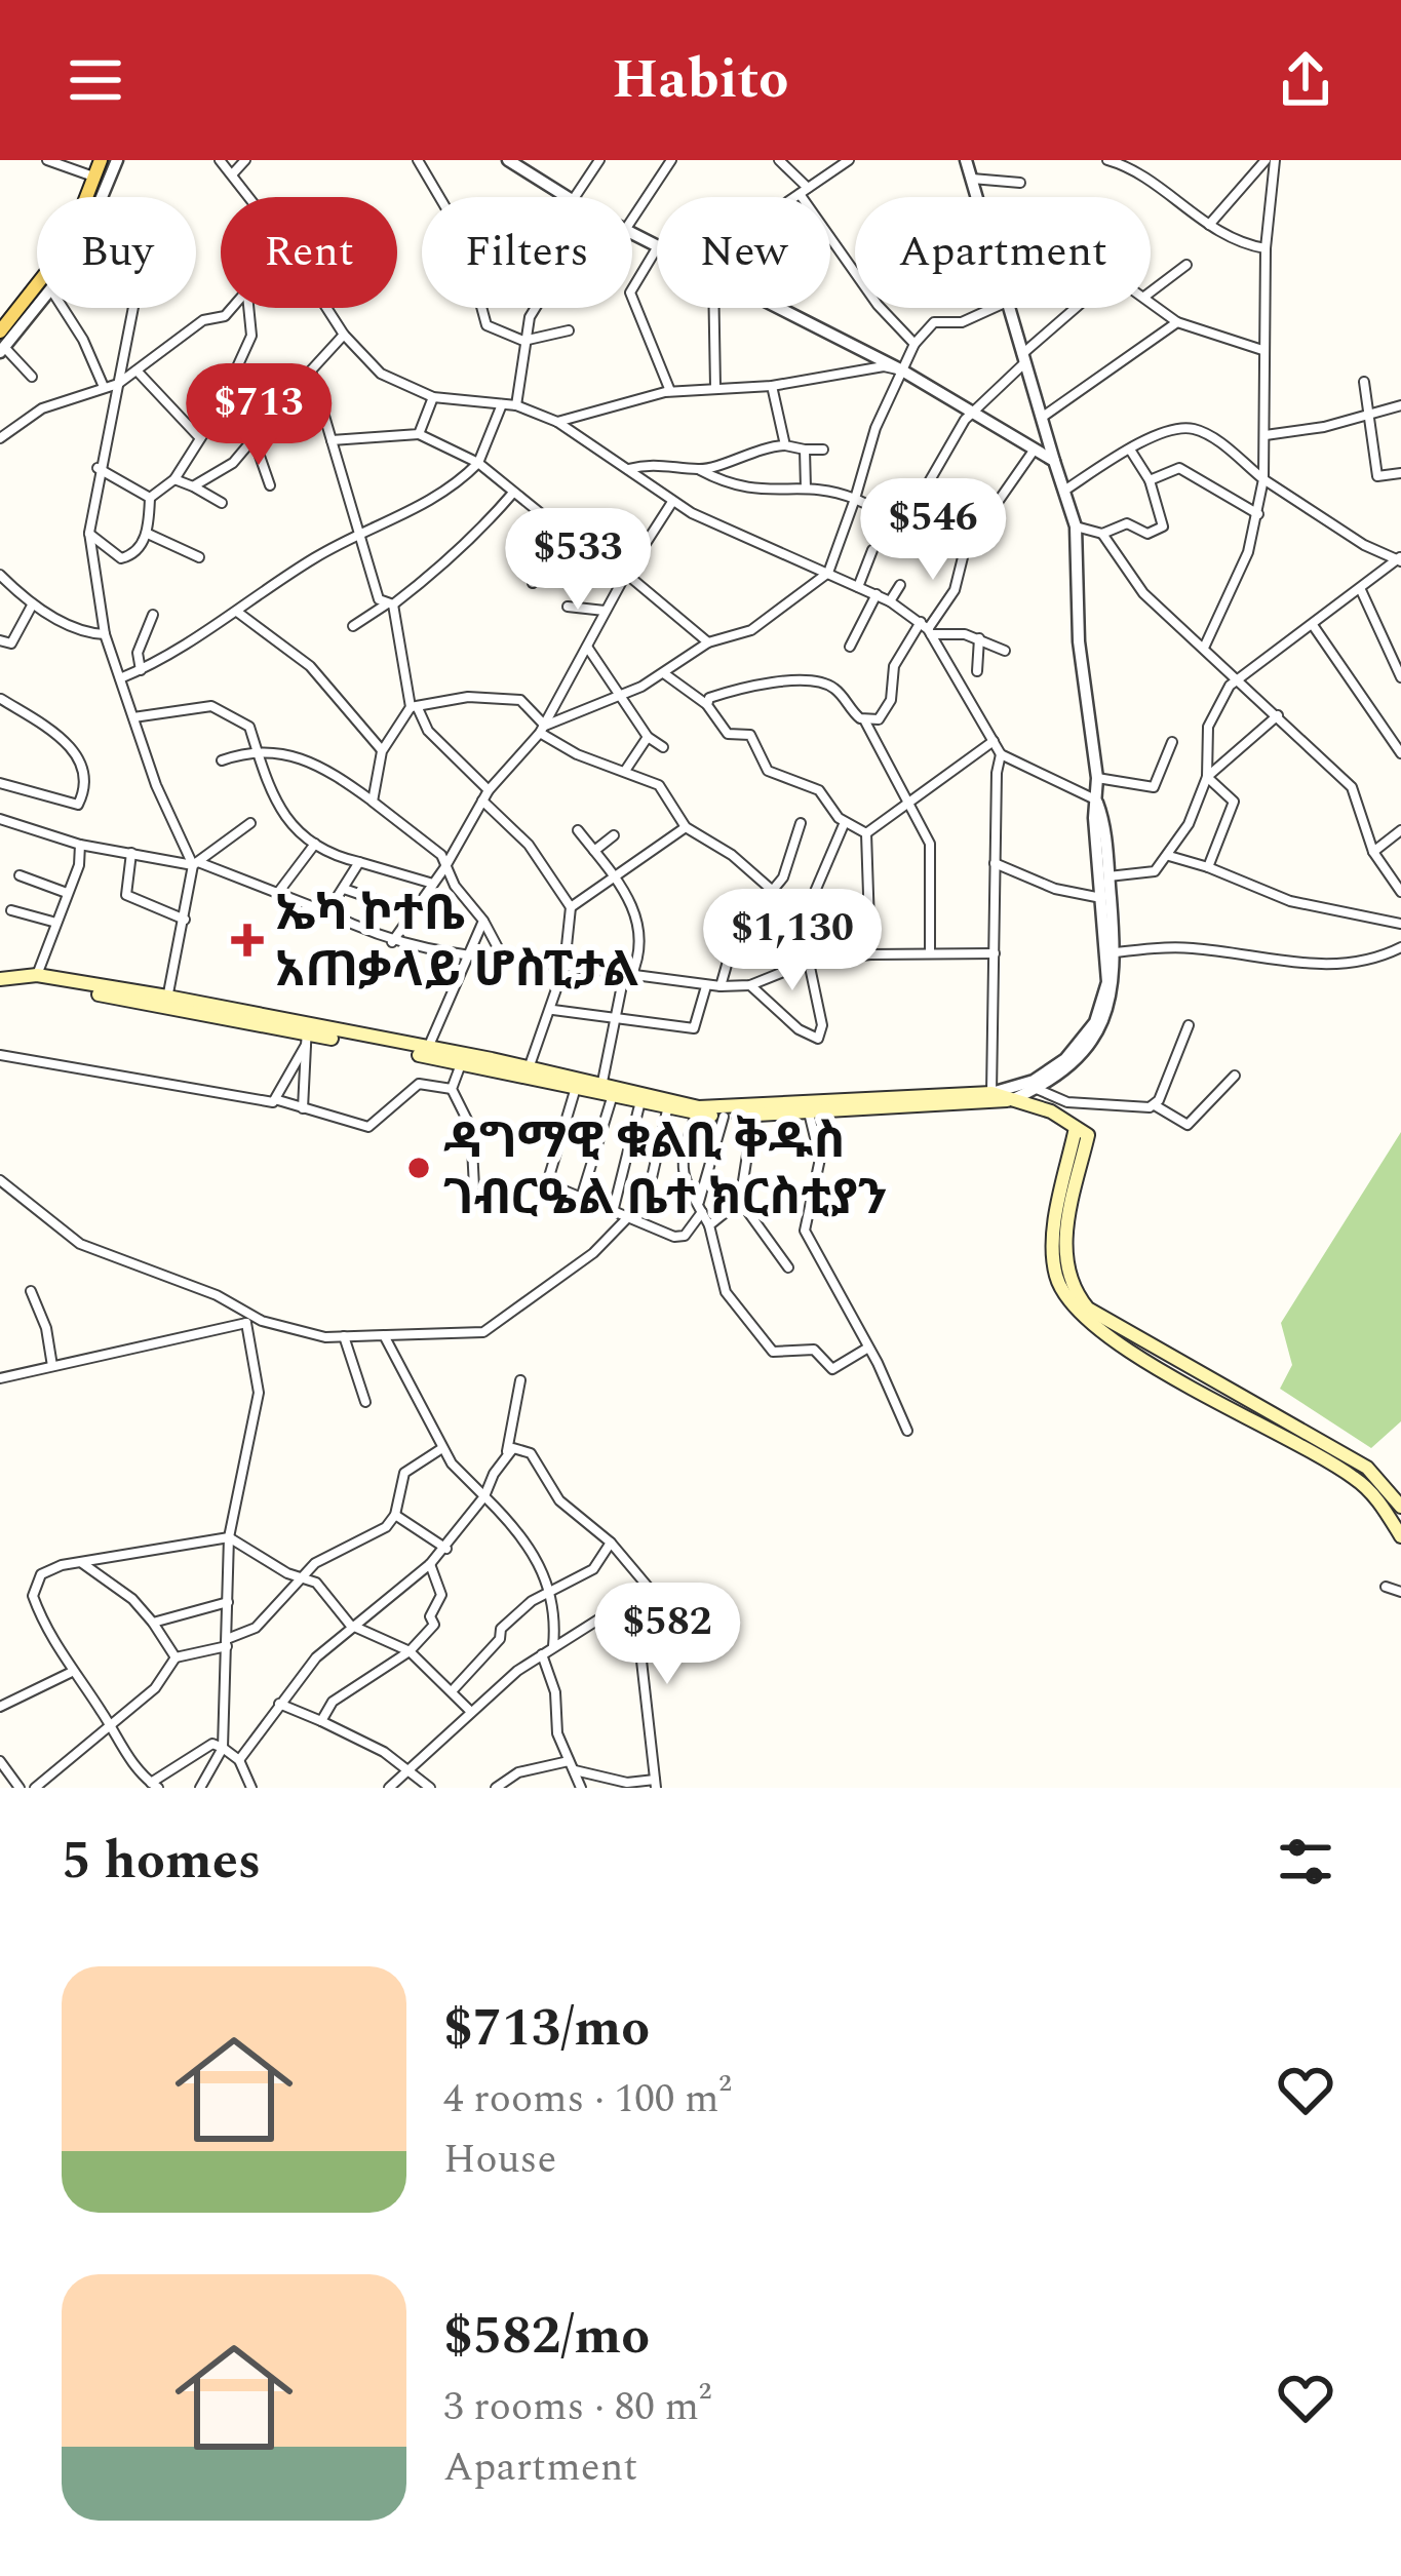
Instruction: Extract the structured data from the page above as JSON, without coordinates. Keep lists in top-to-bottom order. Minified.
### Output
{"places":{"health":["ኤካ ኮተቤ አጠቃላይ ሆስፒታል"],"other":["ዳግማዊ ቁልቢ ቅዱስ ገብርዔል ቤተ ክርስቲያን"]},"page":{"header":"Habito","chip":["Buy","Rent","Filters","New","Apartment"],"price":["$713","$546","$533","$1,130","$582"],"heading":"5 homes","list":[{"name":"$713/mo","note":"4 rooms · 100 m² · House"},{"name":"$582/mo","note":"3 rooms · 80 m² · Apartment"}]}}
